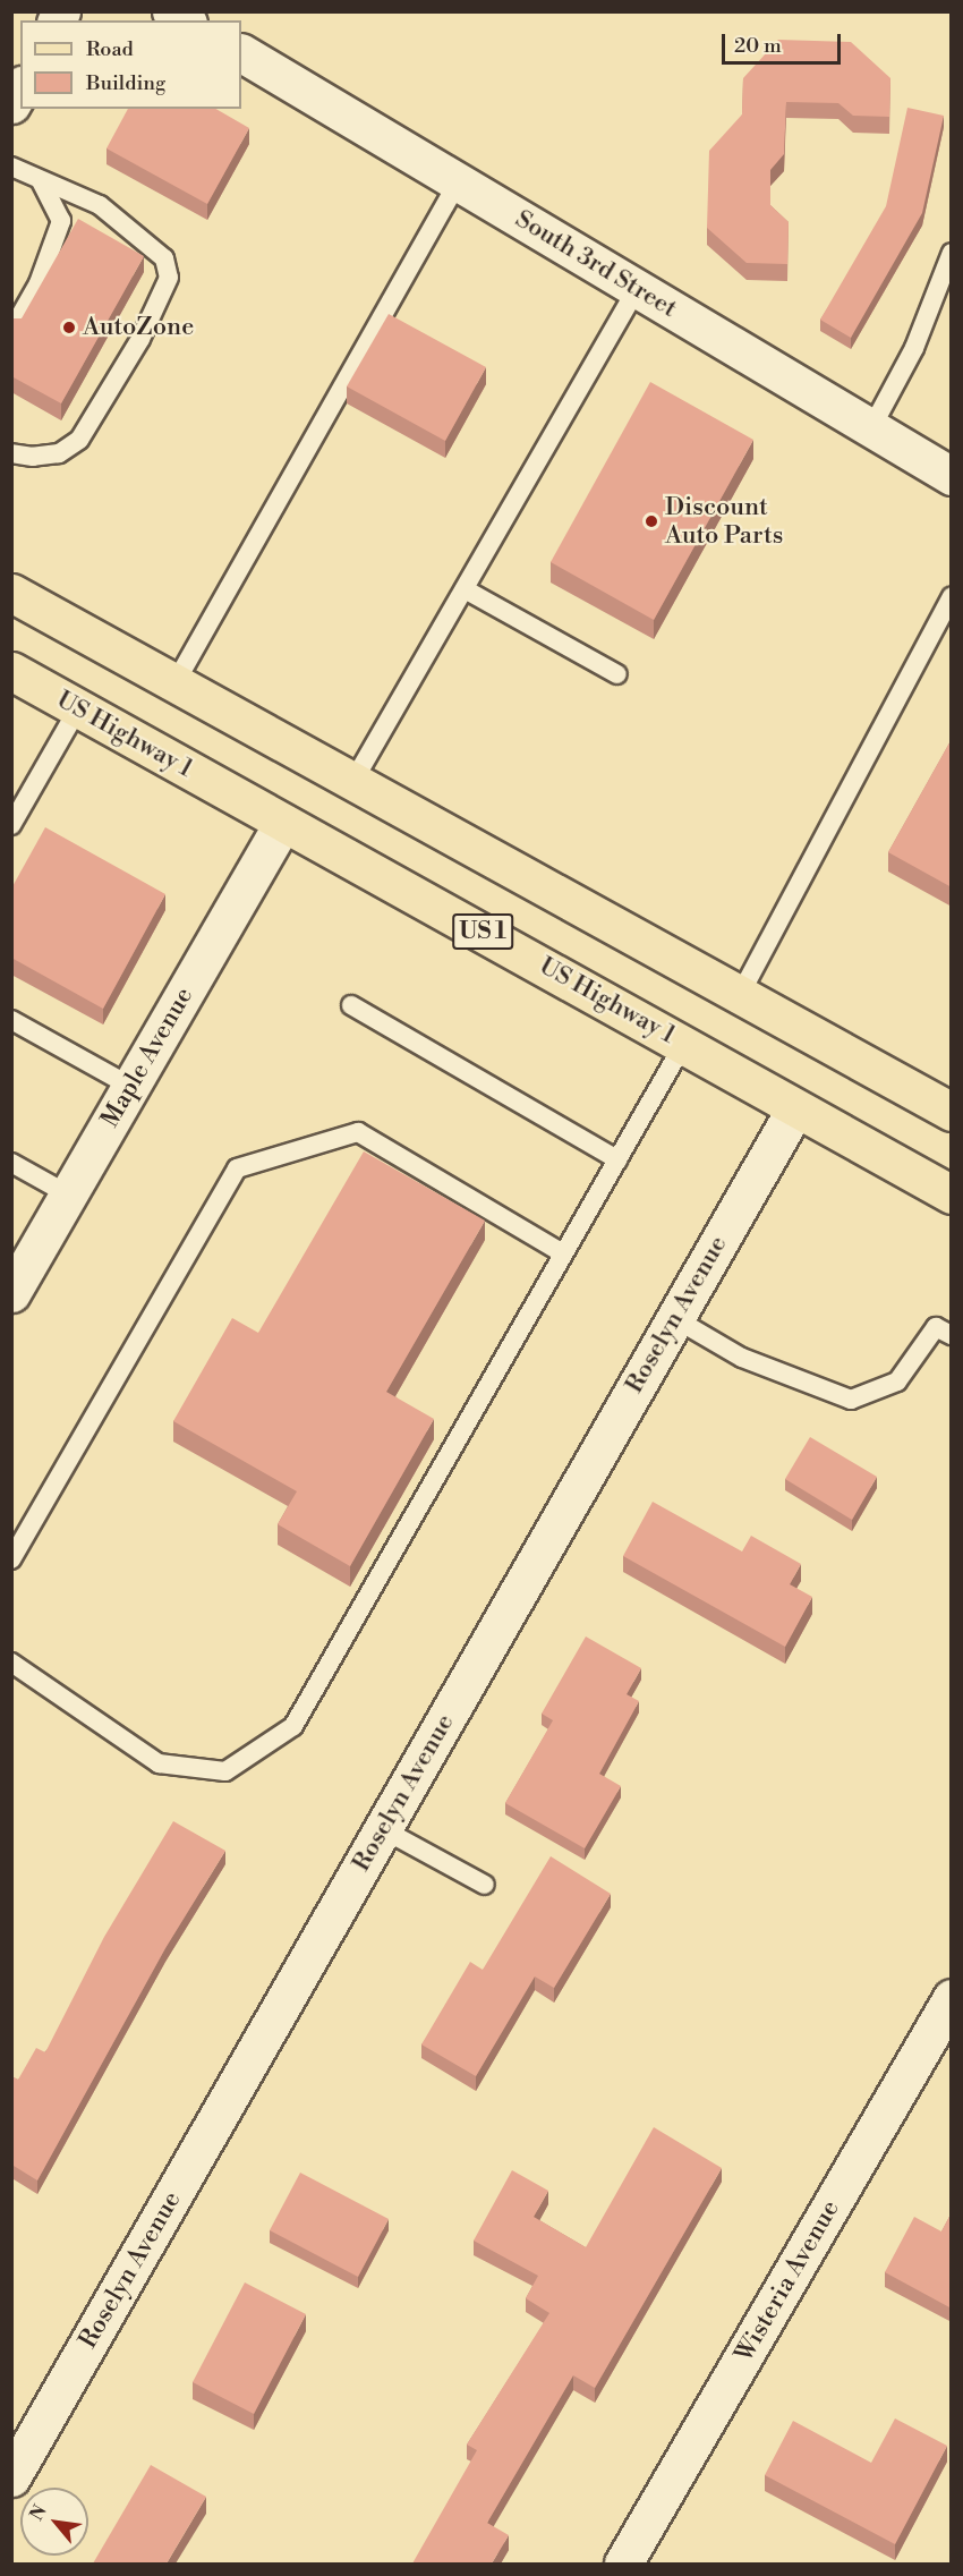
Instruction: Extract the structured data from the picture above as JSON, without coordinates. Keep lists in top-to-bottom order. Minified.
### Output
{"streets":{"main road":["US Highway 1","US 1"],"street":["South 3rd Street","Maple Avenue","Roselyn Avenue","Wisteria Avenue"]},"crossings":[["US Highway 1","Maple Avenue"],["US Highway 1","Roselyn Avenue"]],"places":["AutoZone","Discount Auto Parts"],"legend":["Road","Building"],"scale_bar":"20 m","north":"top left"}
